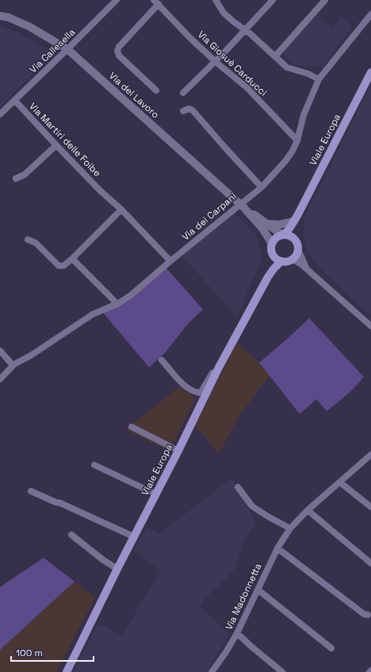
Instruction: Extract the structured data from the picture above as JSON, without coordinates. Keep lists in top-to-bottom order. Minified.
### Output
{"streets":{"main road":["Viale Europa"],"street":["Via Callesella","Via Giosuè Carducci","Via del Lavoro","Via Martiri delle Foibe","Via dei Carpani","Via Madonnetta"]},"crossings":[["Via Callesella","Via del Lavoro"],["Via Callesella","Via Martiri delle Foibe"],["Via Giosuè Carducci","Via dei Carpani"],["Via del Lavoro","Viale Europa"],["Via del Lavoro","Via dei Carpani"],["Via Martiri delle Foibe","Via dei Carpani"]],"scale_bar":"100 m"}
